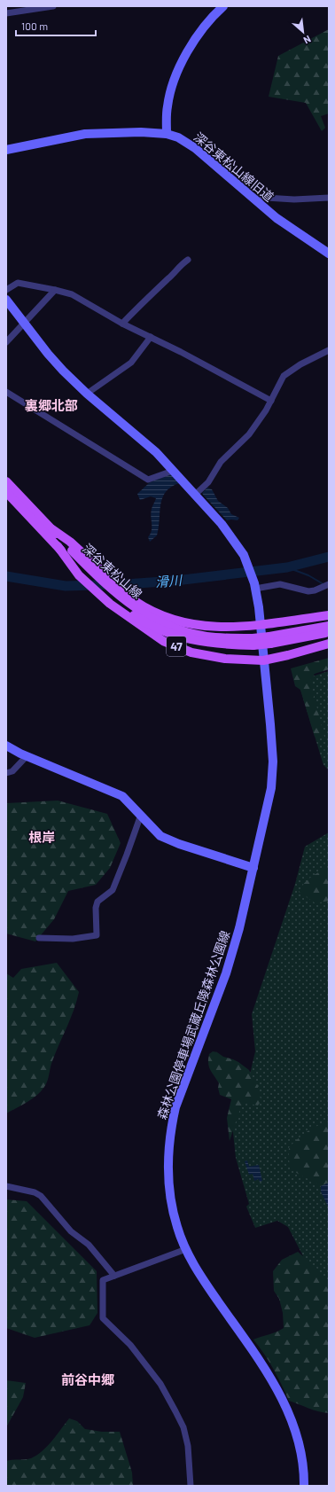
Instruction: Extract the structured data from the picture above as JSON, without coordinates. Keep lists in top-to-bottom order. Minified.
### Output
{"streets":{"main road":["深谷東松山線","47"],"street":["深谷東松山線旧道","森林公園停車場武蔵丘陵森林公園線"]},"crossings":[["深谷東松山線","森林公園停車場武蔵丘陵森林公園線"]],"districts":["裏郷北部","根岸","前谷中郷"],"water":["滑川"],"scale_bar":"100 m","north":"bottom right"}
